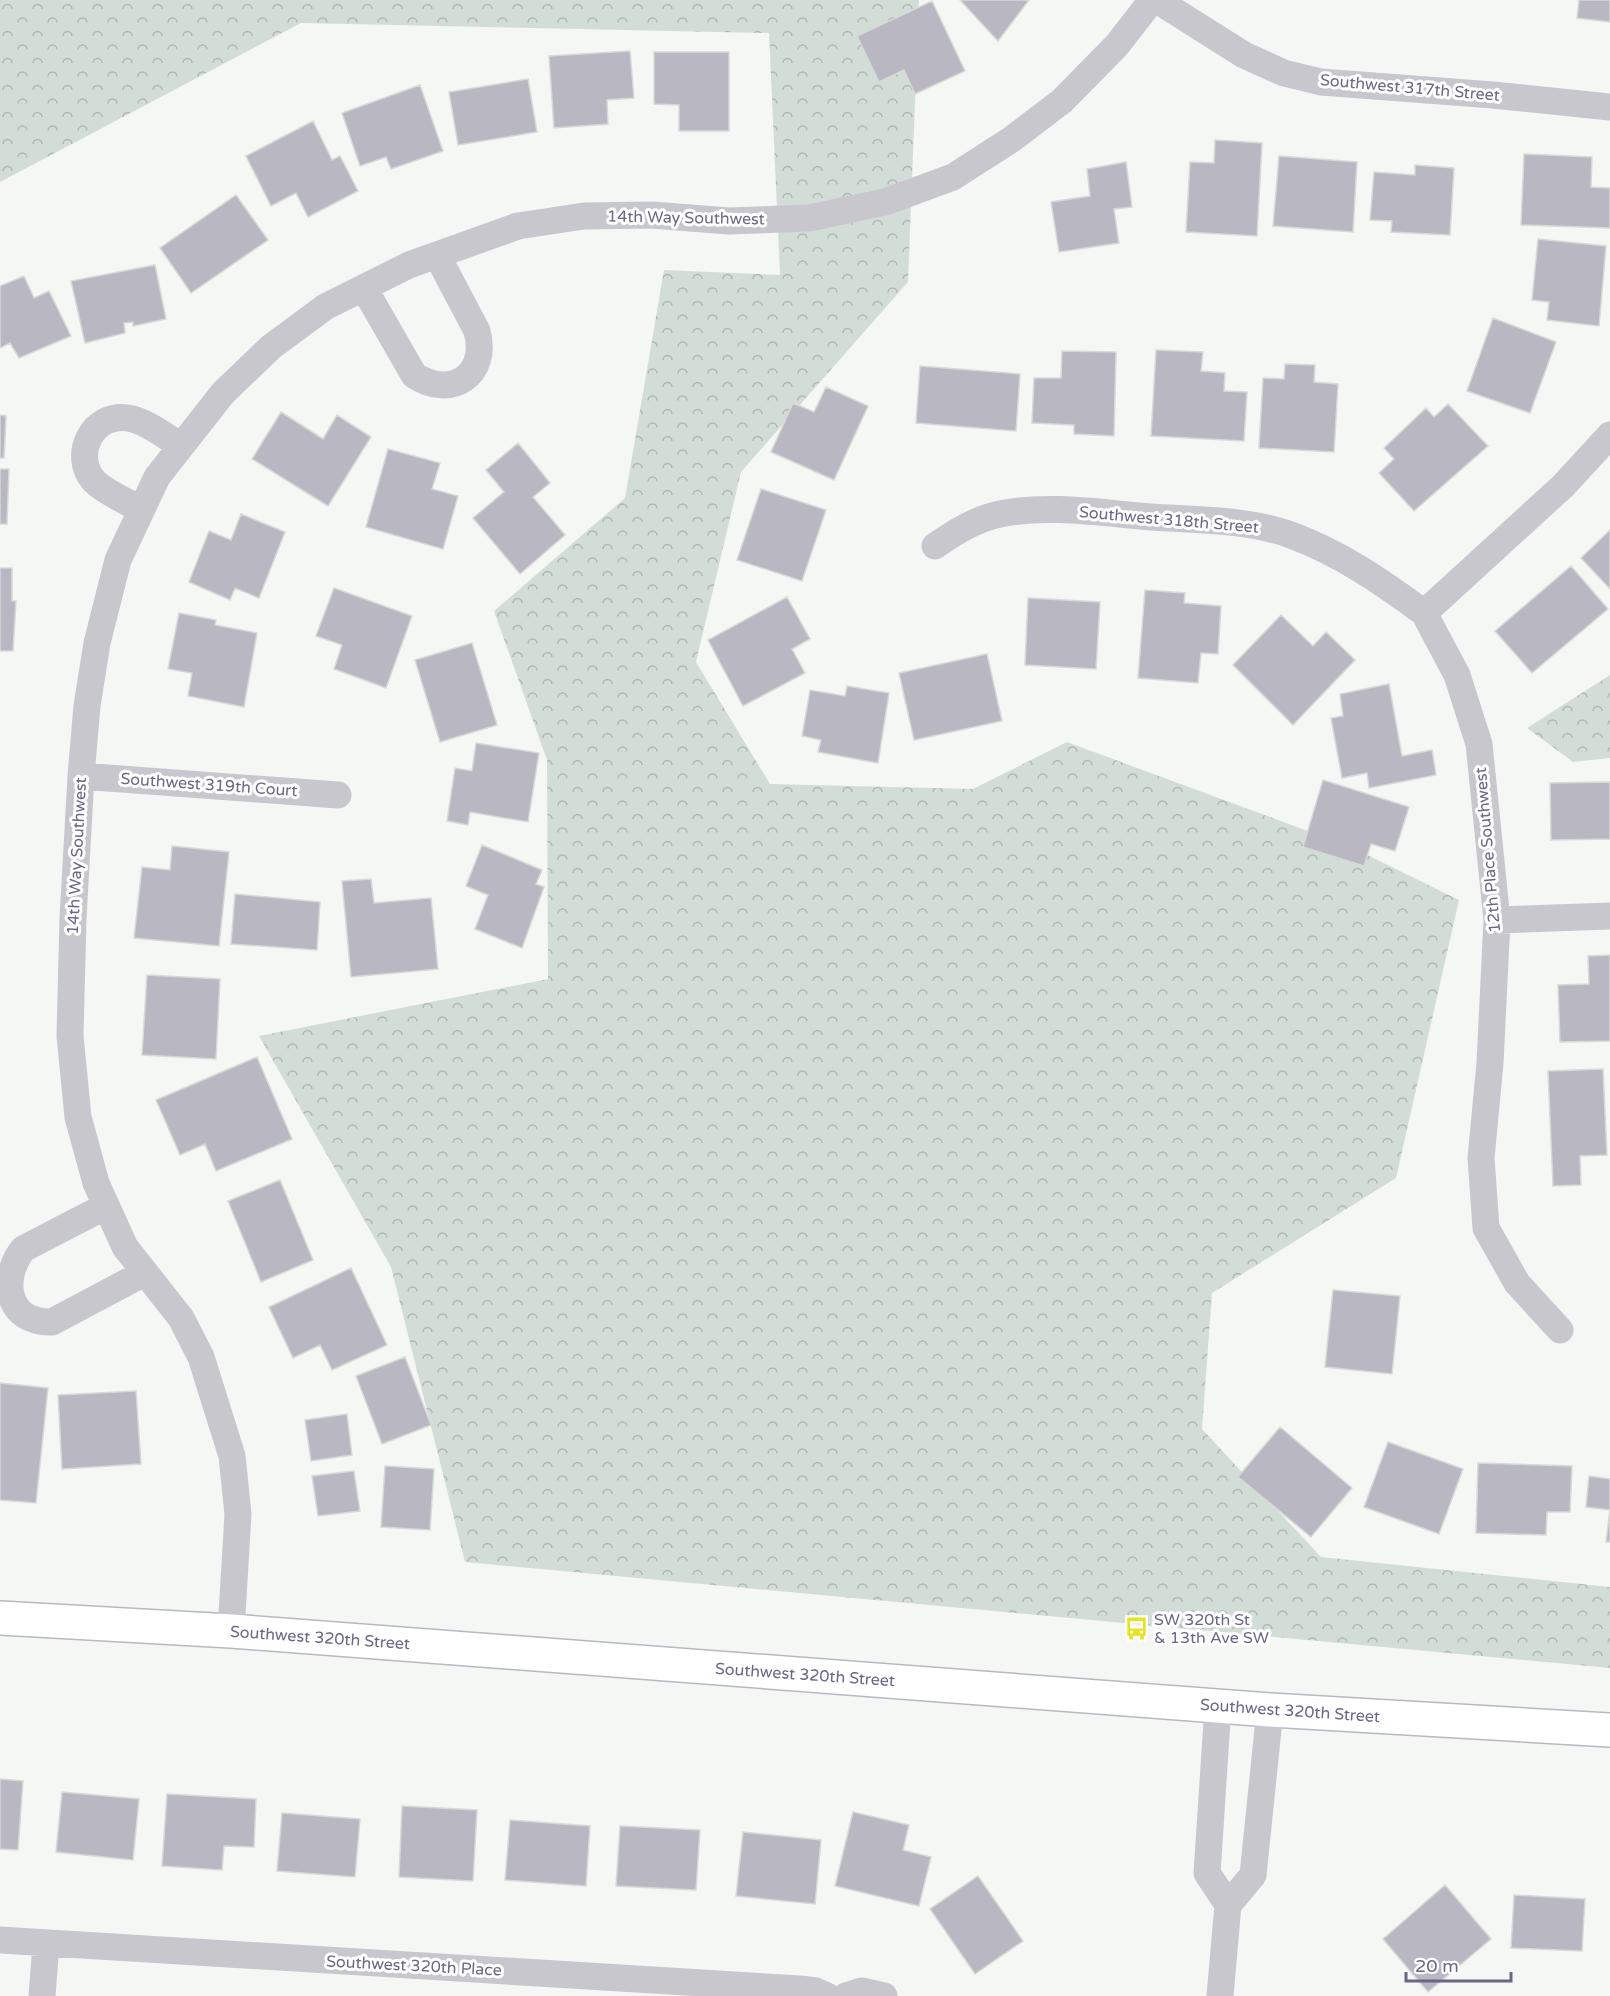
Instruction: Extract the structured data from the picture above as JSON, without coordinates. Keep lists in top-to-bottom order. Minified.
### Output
{"streets":{"main road":["Southwest 320th Street"],"street":["Southwest 317th Street","14th Way Southwest","Southwest 318th Street","Southwest 319th Court","12th Place Southwest","Southwest 320th Place"]},"crossings":[["14th Way Southwest","Southwest 319th Court"],["14th Way Southwest","Southwest 320th Street"],["Southwest 318th Street","12th Place Southwest"]],"places":{"bus stop":["SW 320th St & 13th Ave SW"]},"scale_bar":"20 m"}
